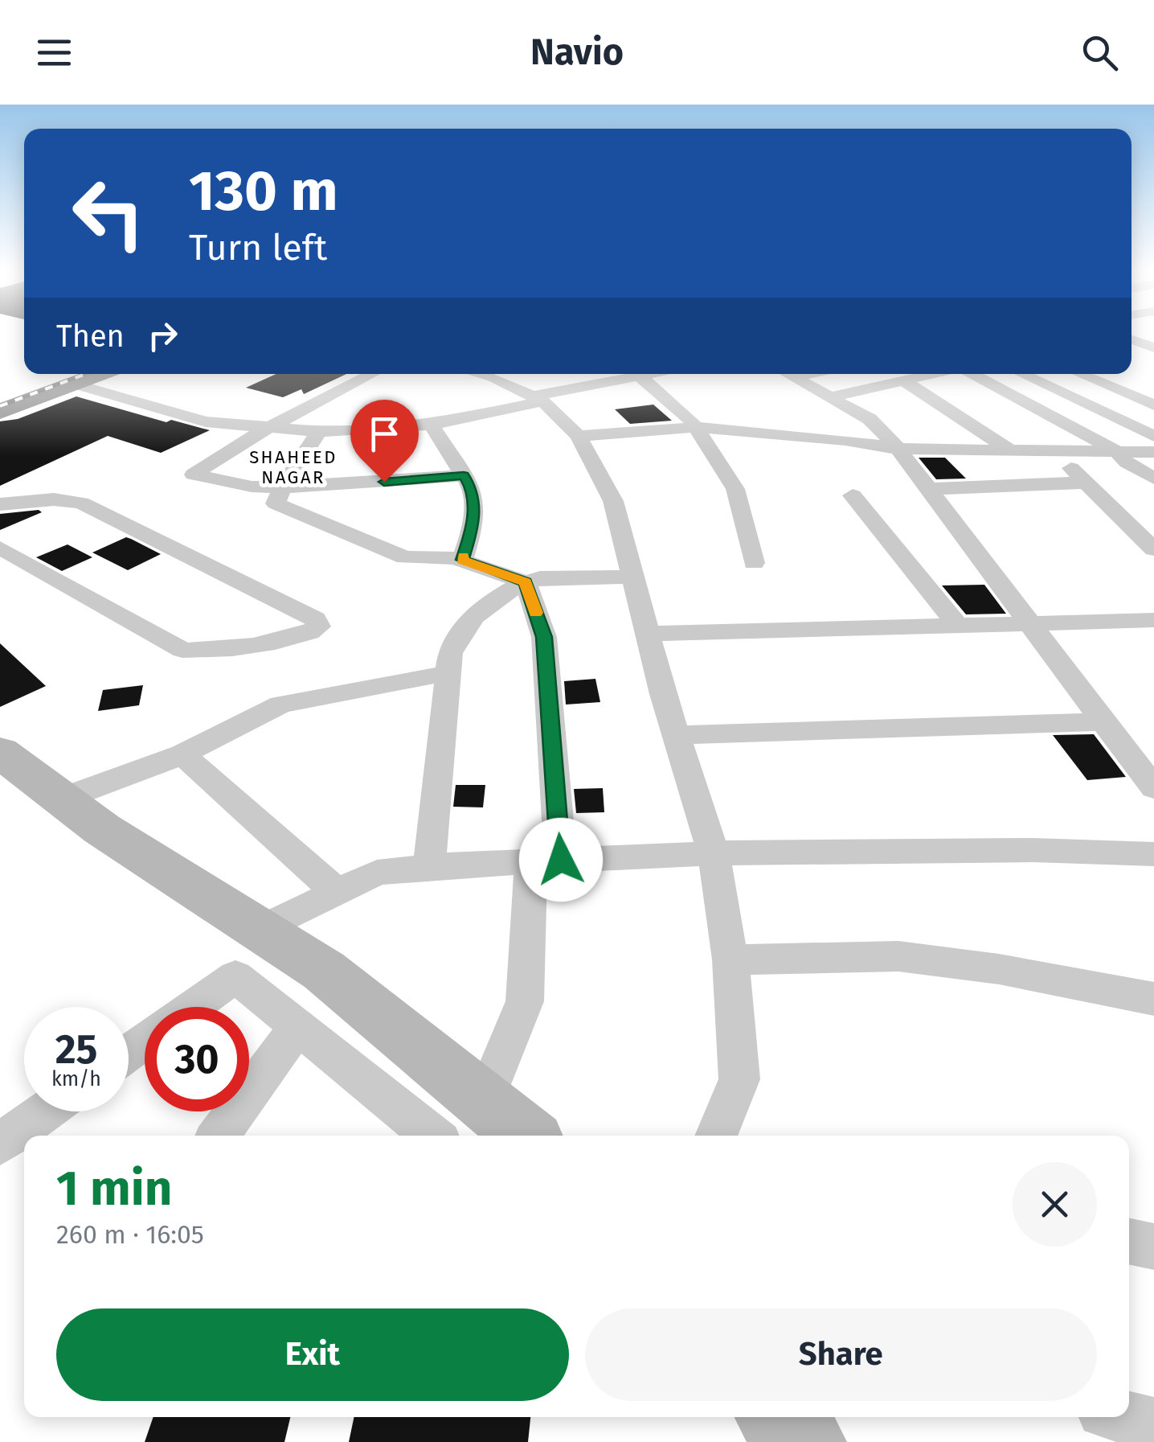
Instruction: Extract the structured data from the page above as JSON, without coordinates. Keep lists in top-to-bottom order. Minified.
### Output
{"districts":["SHAHEED NAGAR"],"page":{"header":"Navio","turn":["130 m","Turn left"],"then":"Then","speed":"25 km/h","limit":"30","heading":["1 min","260 m · 16:05"],"buttons":["Exit","Share"]}}
